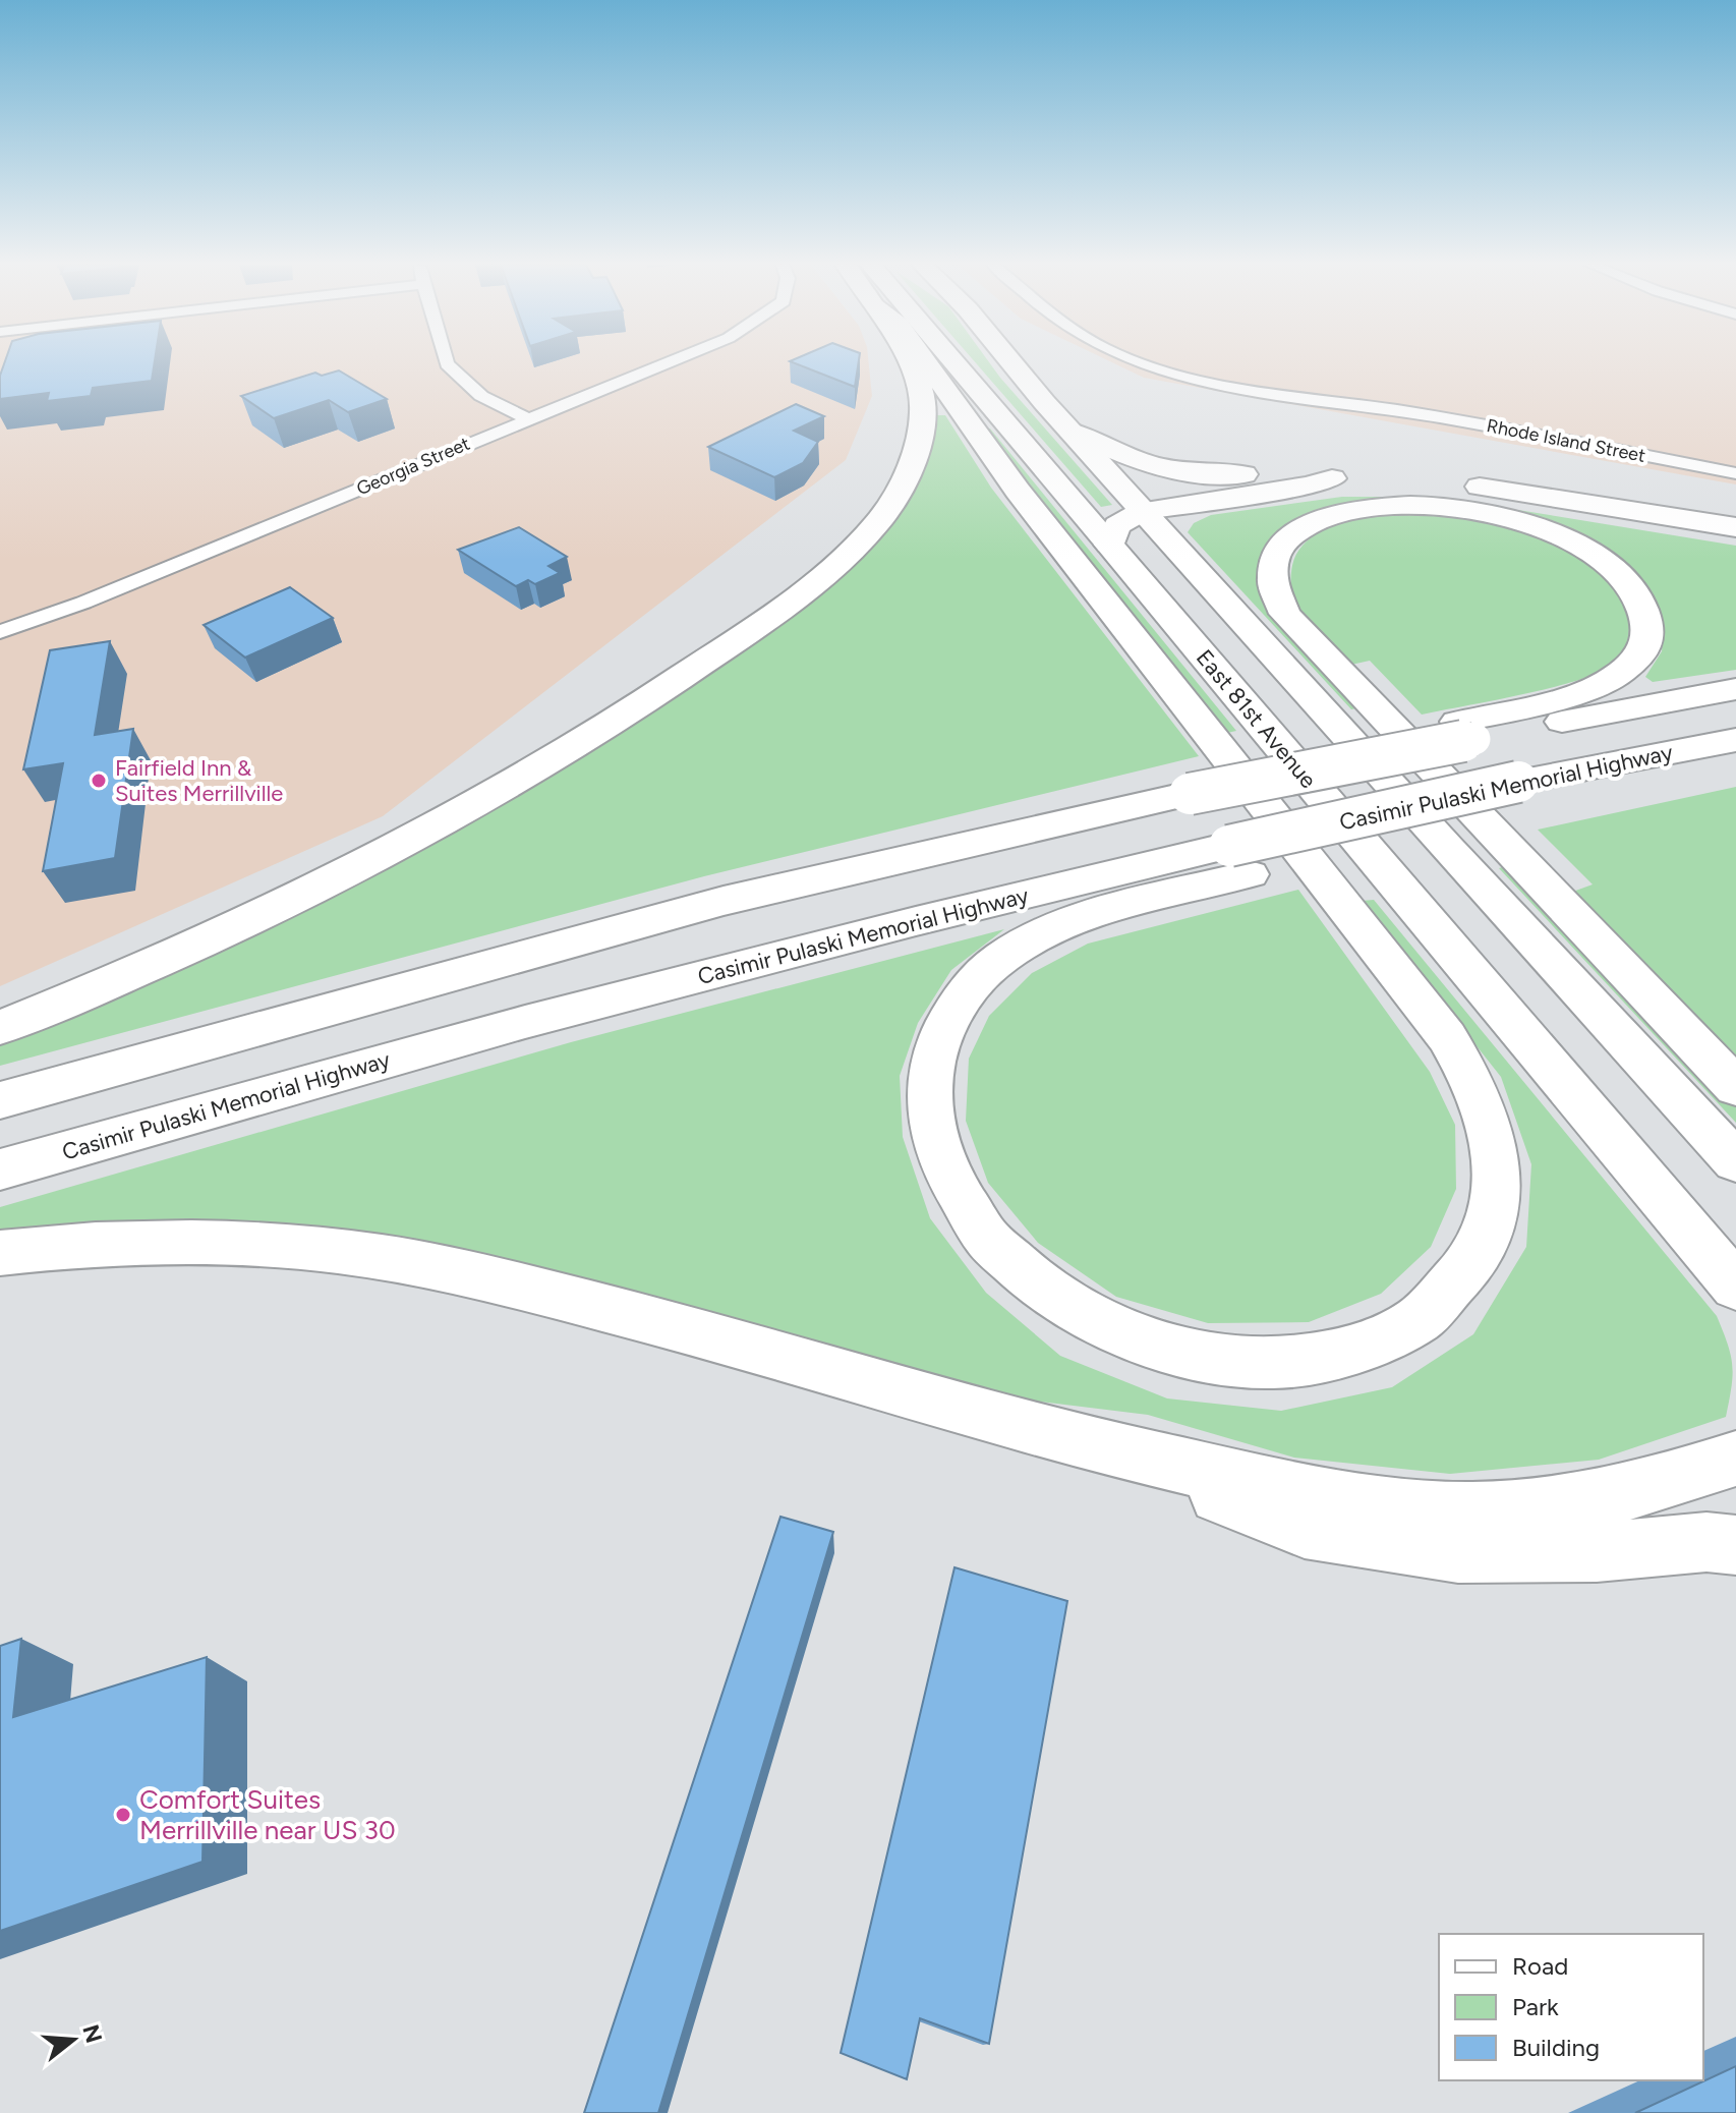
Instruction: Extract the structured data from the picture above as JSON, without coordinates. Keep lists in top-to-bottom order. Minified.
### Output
{"streets":{"main road":["East 81st Avenue","Casimir Pulaski Memorial Highway"],"street":["Rhode Island Street","Georgia Street"]},"places":["Fairfield Inn & Suites Merrillville","Comfort Suites Merrillville near US 30"],"legend":["Road","Park","Building"],"north":"right"}
